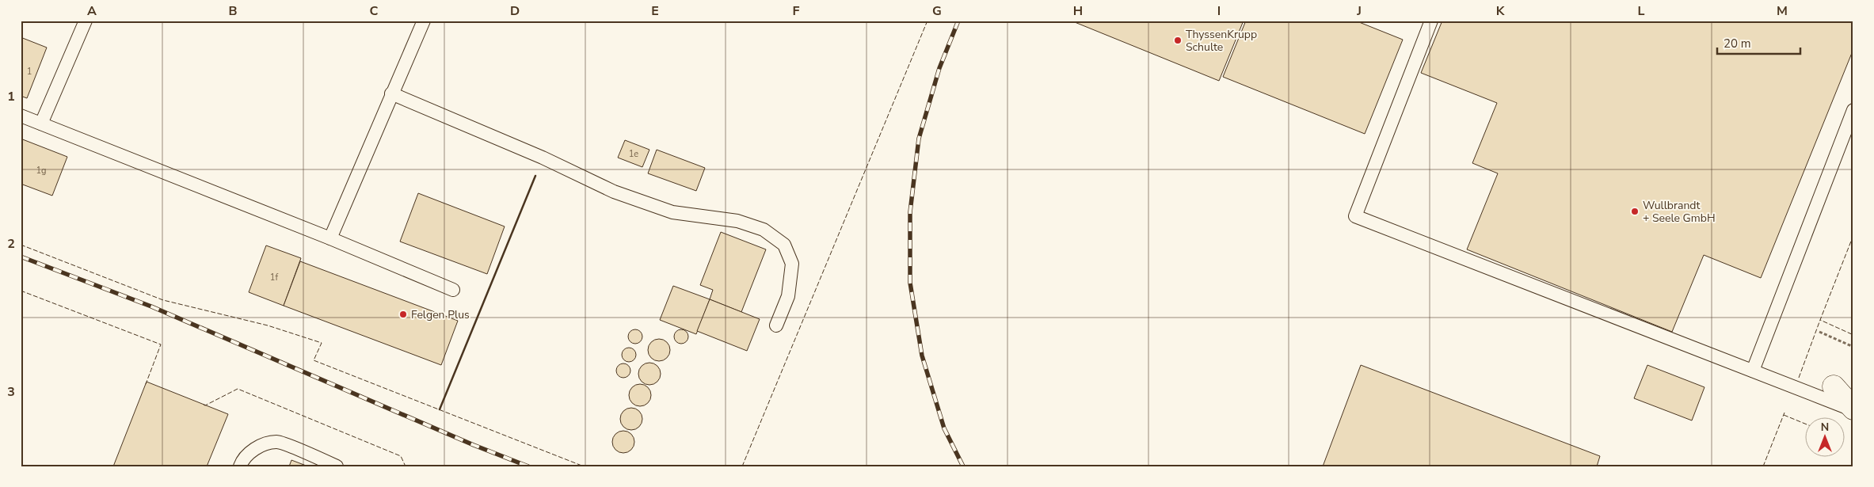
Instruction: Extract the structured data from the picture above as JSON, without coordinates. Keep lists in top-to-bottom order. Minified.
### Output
{"places":["ThyssenKrupp Schulte","Wullbrandt + Seele GmbH","Felgen Plus"],"house_numbers":["1","1e","1g","1f"],"scale_bar":"20 m","north":"top","grid":{"columns":["A","B","C","D","E","F","G","H","I","J","K","L","M"],"rows":["1","2","3"]}}
